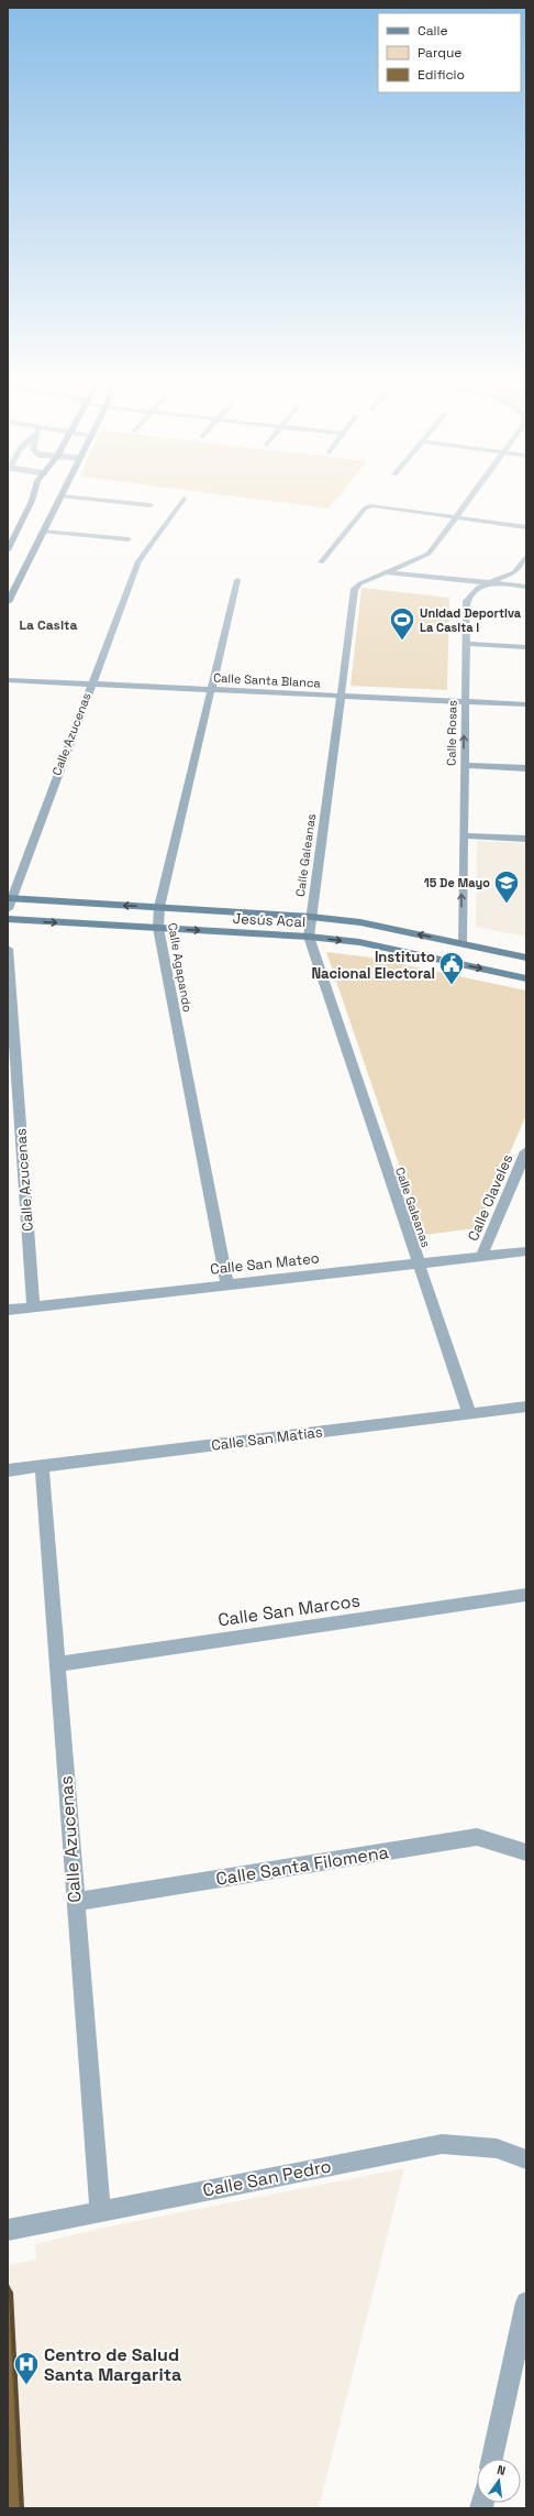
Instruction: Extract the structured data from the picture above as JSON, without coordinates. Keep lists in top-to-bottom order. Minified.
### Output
{"streets":{"street":["Calle Santa Blanca","Calle Rosas","Calle Azucenas","Calle Galeanas","Jesús Acal","Calle Agapando","Calle Claveles","Calle San Mateo","Calle San Matías","Calle San Marcos","Calle Santa Filomena","Calle San Pedro"]},"crossings":[["Calle Santa Blanca","Calle Rosas"],["Calle Santa Blanca","Calle Azucenas"],["Calle Santa Blanca","Calle Galeanas"],["Calle Santa Blanca","Calle Agapando"],["Calle Rosas","Jesús Acal"],["Calle Azucenas","Jesús Acal"],["Calle Azucenas","Calle San Mateo"],["Calle Azucenas","Calle San Matías"],["Calle Azucenas","Calle San Marcos"],["Calle Azucenas","Calle Santa Filomena"],["Calle Azucenas","Calle San Pedro"],["Calle Galeanas","Jesús Acal"],["Calle Galeanas","Calle San Mateo"],["Calle Galeanas","Calle San Matías"],["Jesús Acal","Calle Agapando"],["Calle Agapando","Calle San Mateo"],["Calle Claveles","Calle San Mateo"]],"one_way":["Calle Rosas"],"districts":["La Casita"],"places":{"sports":["Unidad Deportiva La Casita I"],"school or university":["15 De Mayo"],"public building":["Instituto Nacional Electoral"],"hospital":["Centro de Salud Santa Margarita"]},"legend":["Calle","Parque","Edificio"],"north":"top"}
